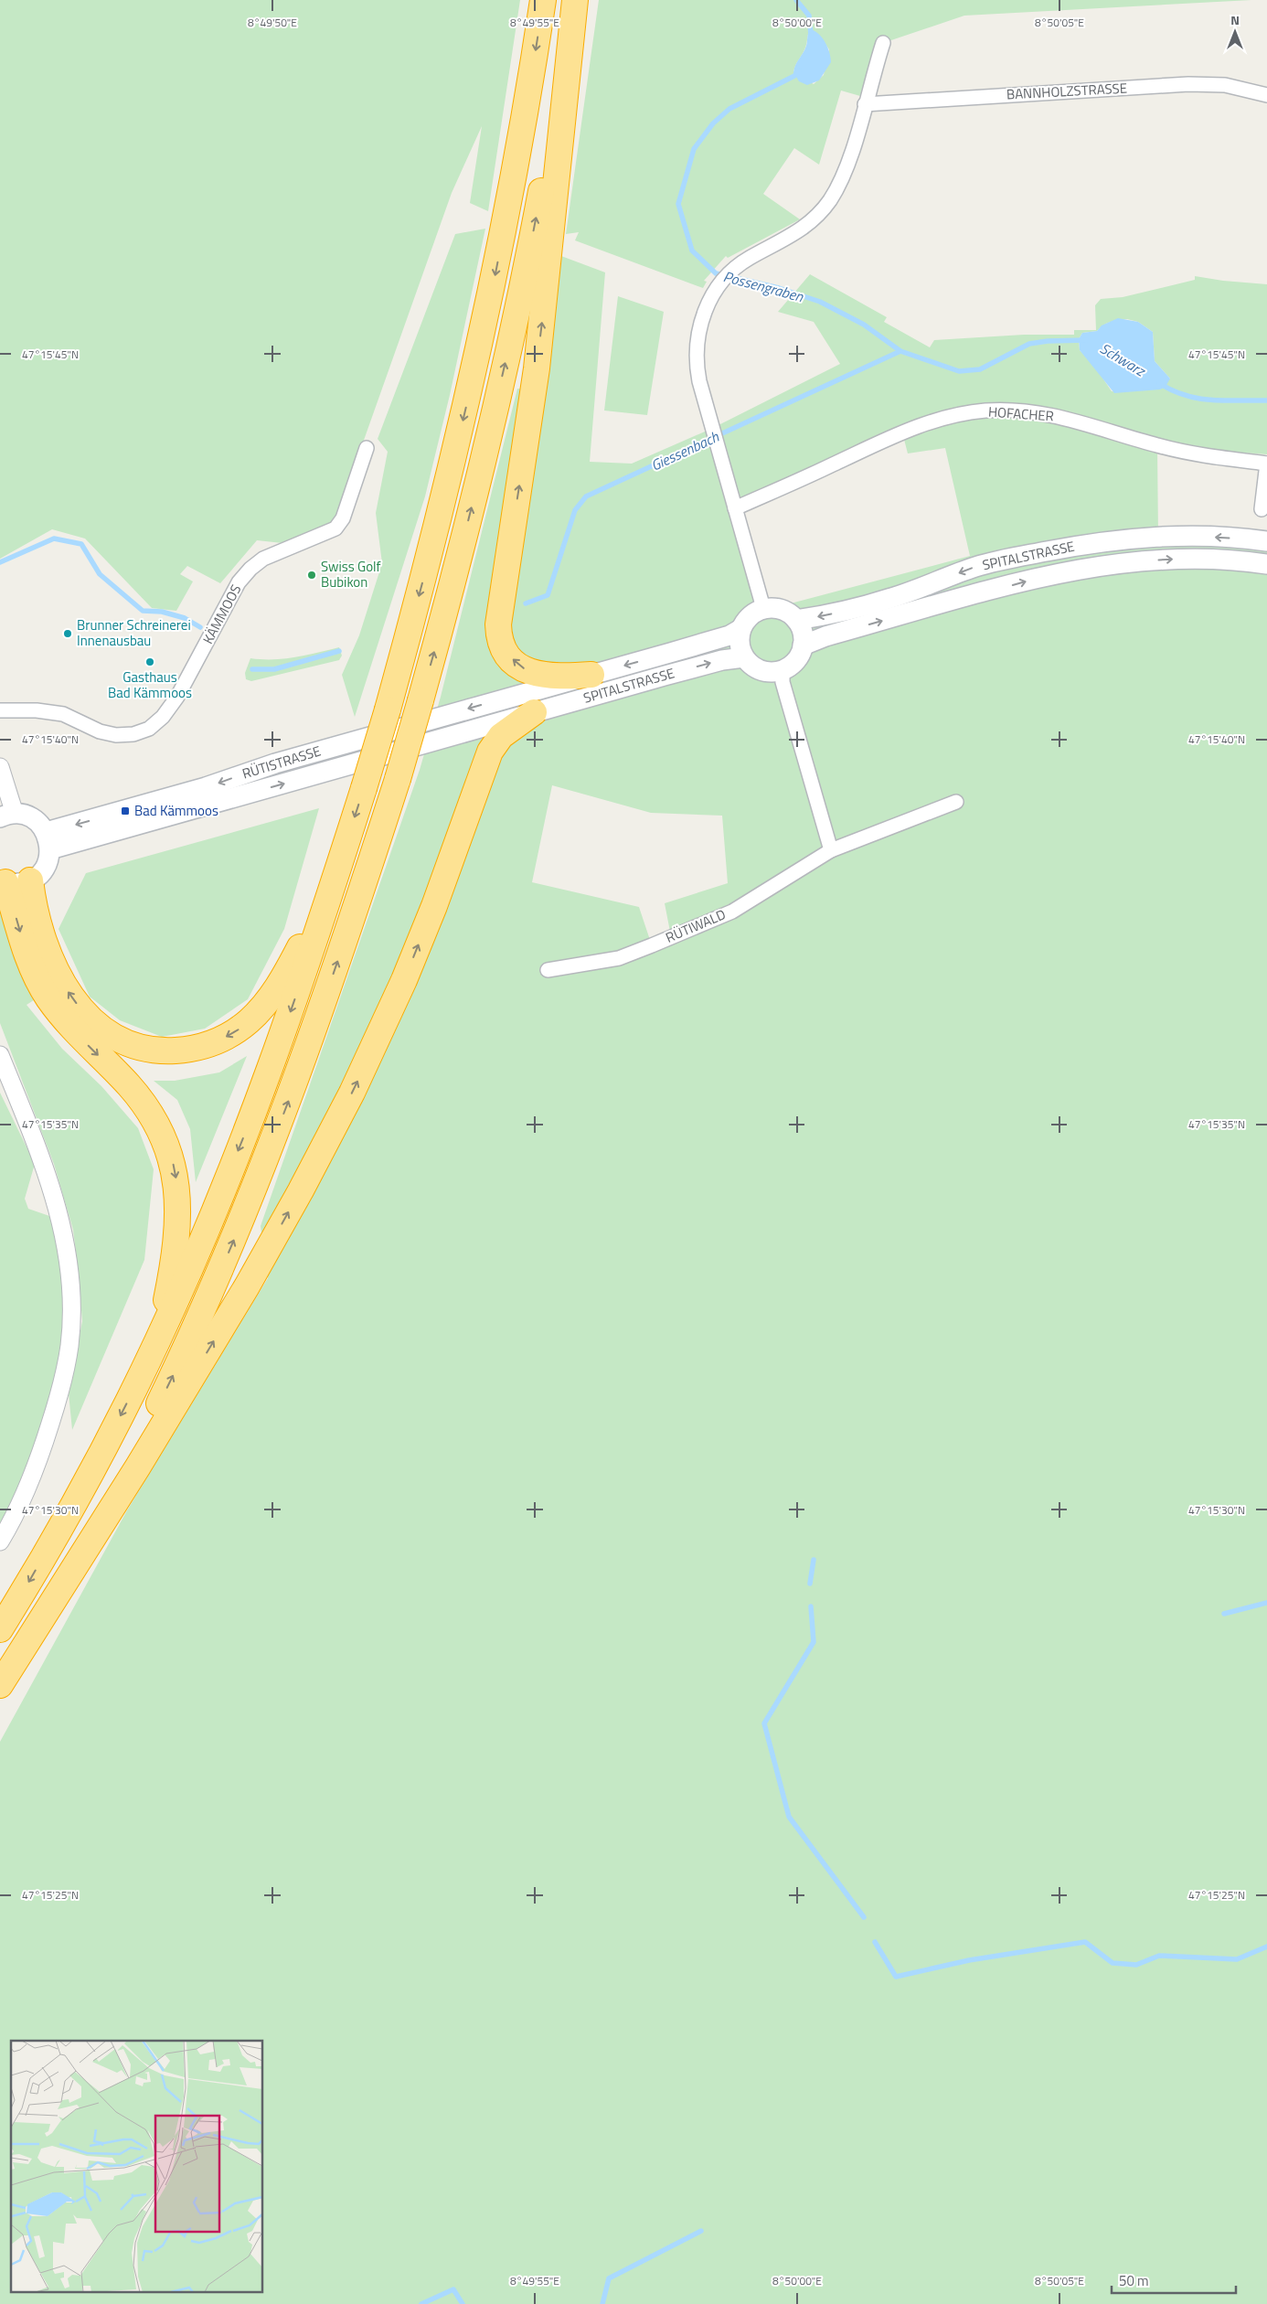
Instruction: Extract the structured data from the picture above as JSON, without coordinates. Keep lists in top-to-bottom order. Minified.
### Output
{"streets":{"main road":["SPITALSTRASSE","RÜTISTRASSE"],"street":["BANNHOLZSTRASSE","HOFACHER","KÄMMOOS","RÜTIWALD"]},"crossings":[["SPITALSTRASSE","RÜTISTRASSE"]],"water":["Possengraben","Schwarz","Giessenbach"],"places":{"other":["Swiss Golf Bubikon","Brunner Schreinerei Innenausbau","Gasthaus Bad Kämmoos"],"transit":["Bad Kämmoos"]},"scale_bar":"50 m","north":"top","coordinates":["8°49'50\"E","8°49'55\"E","8°50'00\"E","8°50'05\"E","47°15'45\"N","47°15'40\"N","47°15'35\"N","47°15'30\"N","47°15'25\"N"]}
